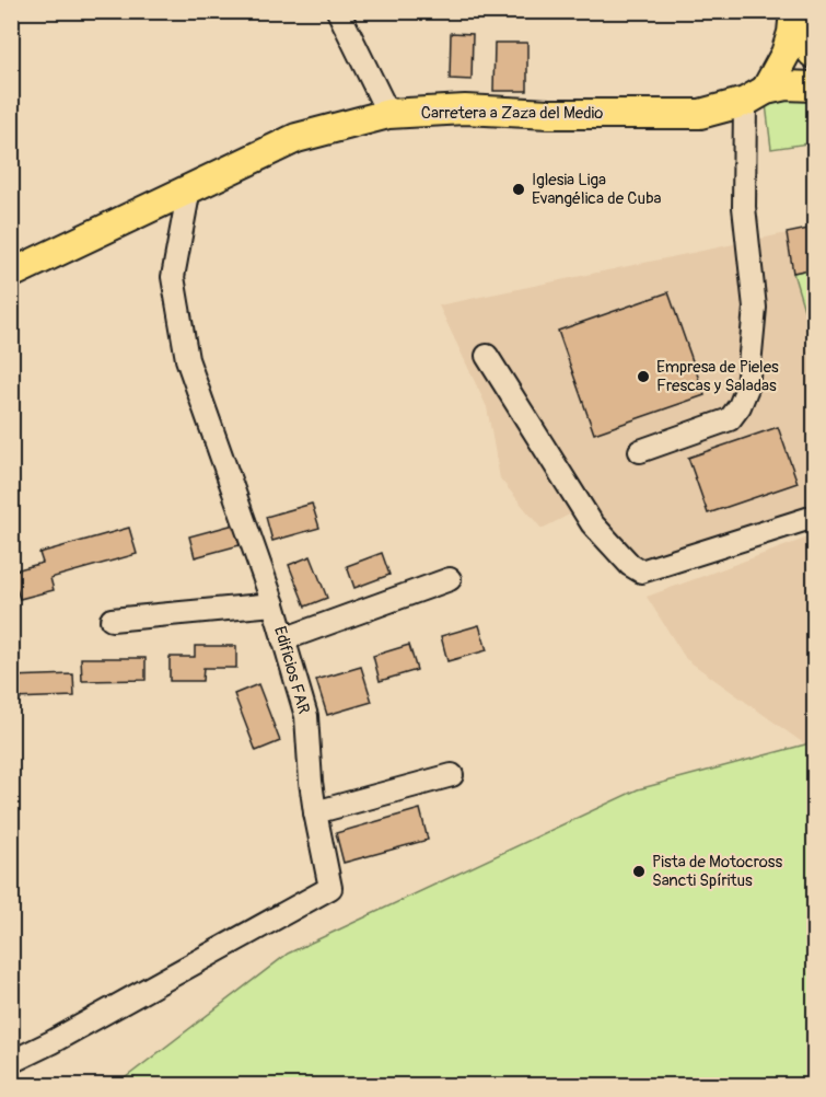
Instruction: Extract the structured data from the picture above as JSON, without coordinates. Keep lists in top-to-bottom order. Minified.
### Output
{"streets":{"main road":["Carretera a Zaza del Medio"],"street":["Edificios FAR"]},"crossings":[["Carretera a Zaza del Medio","Edificios FAR"]],"places":["Iglesia Liga Evangélica de Cuba","Empresa de Pieles Frescas y Saladas","Pista de Motocross Sancti Spíritus"]}
